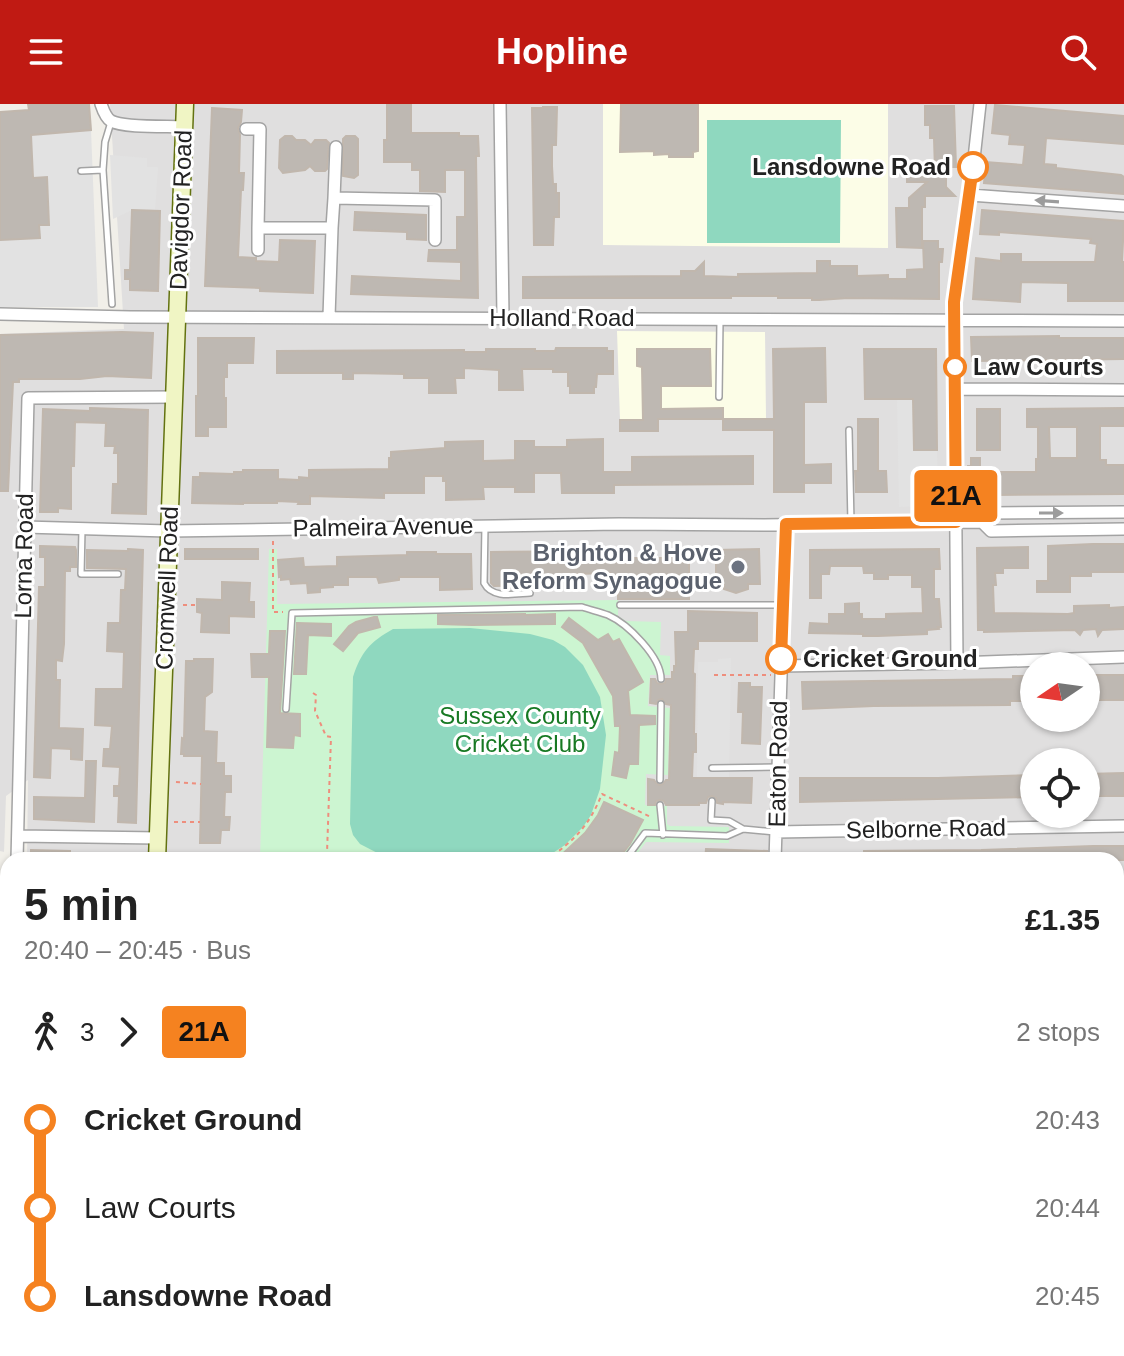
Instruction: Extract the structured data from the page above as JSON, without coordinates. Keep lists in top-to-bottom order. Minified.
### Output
{"streets":{"main road":["Davigdor Road","Cromwell Road"],"street":["Holland Road","Palmeira Avenue","Lorna Road","Eaton Road","Selborne Road"]},"crossings":[["Davigdor Road","Holland Road"],["Davigdor Road","Cromwell Road"],["Holland Road","Cromwell Road"],["Palmeira Avenue","Lorna Road"],["Palmeira Avenue","Cromwell Road"],["Palmeira Avenue","Eaton Road"],["Lorna Road","Cromwell Road"],["Eaton Road","Selborne Road"]],"parks":["Sussex County Cricket Club"],"places":["Lansdowne Road","Law Courts","Brighton & Hove Reform Synagogue","Cricket Ground"],"lines":["bus line 21A"],"north":"left","page":{"header":"Hopline","on_map":"21A","heading":["5 min","20:40 – 20:45 · Bus","£1.35"],"legs":["3","21A","2 stops"],"list":[{"name":"Cricket Ground","value":"20:43"},{"name":"Law Courts","value":"20:44"},{"name":"Lansdowne Road","value":"20:45"}]}}
